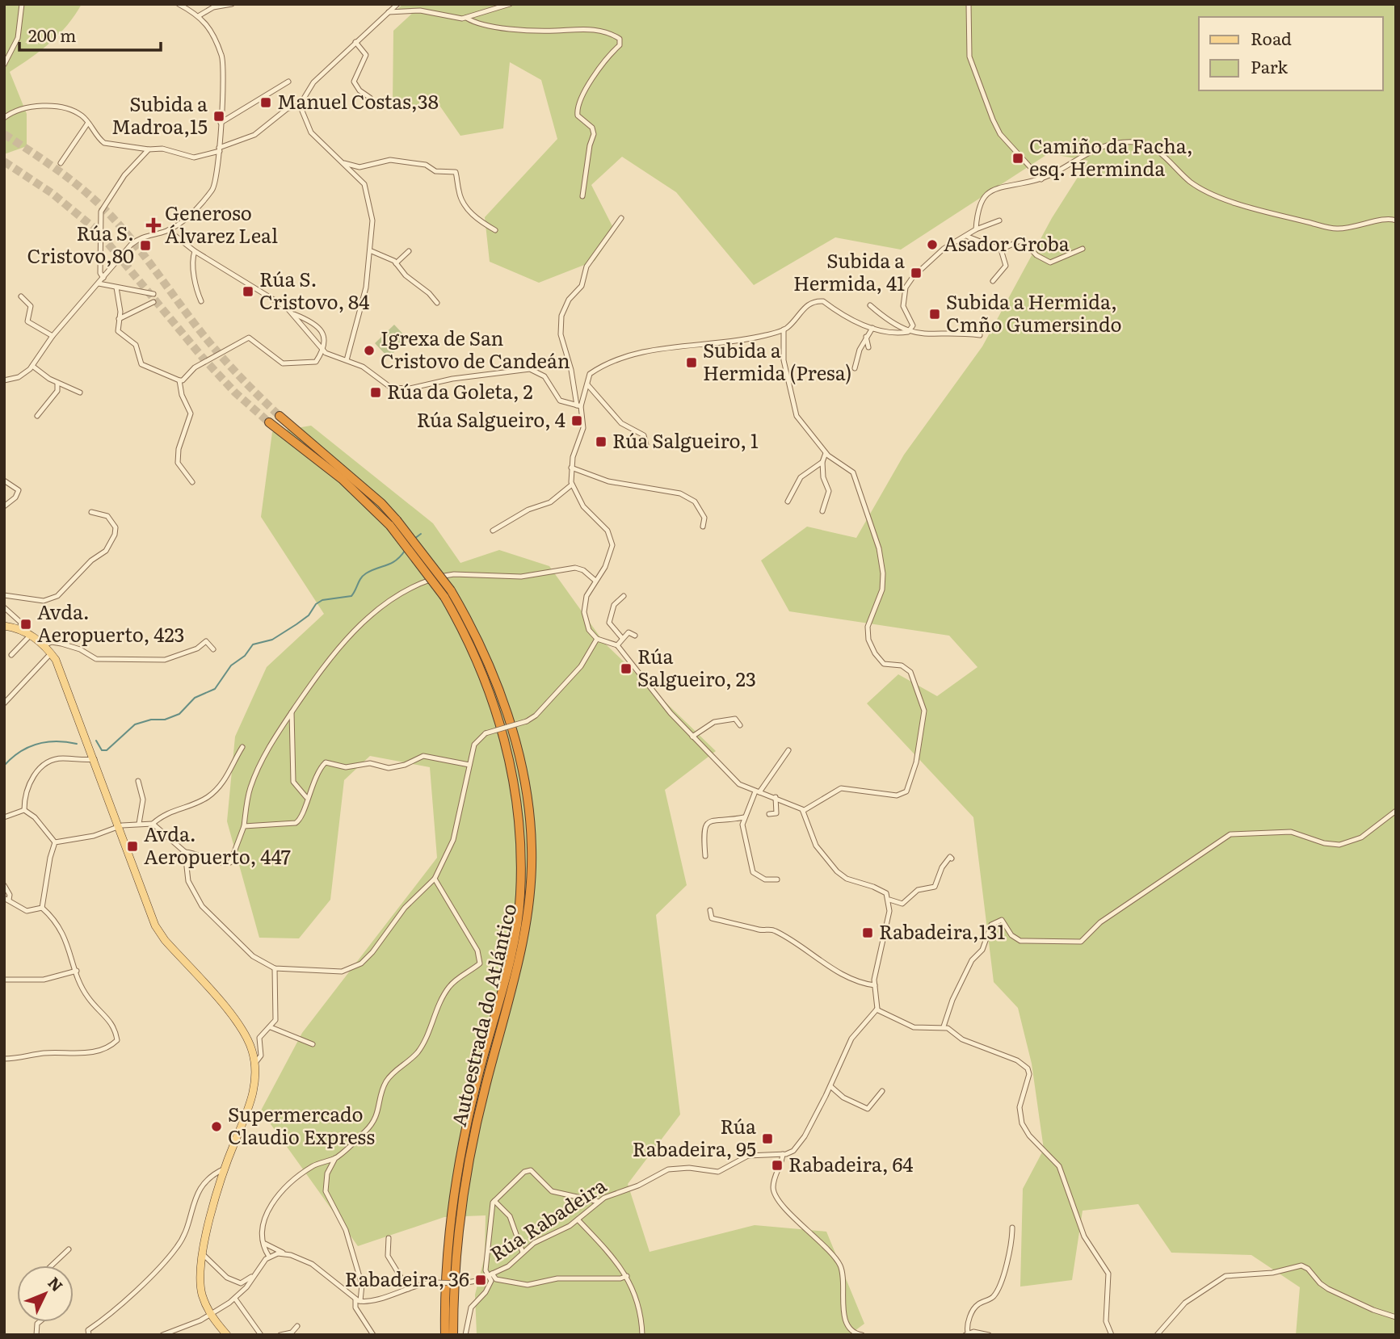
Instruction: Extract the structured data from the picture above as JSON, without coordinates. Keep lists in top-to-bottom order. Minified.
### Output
{"streets":{"highway":["Autoestrada do Atlántico"],"street":["Rúa Rabadeira"]},"places":{"transit":["Manuel Costas,38","Subida a Madroa,15","Camiño da Facha, esq. Herminda","Rúa S. Cristovo,80","Subida a Hermida, 41","Rúa S. Cristovo, 84","Subida a Hermida, Cmño Gumersindo","Subida a Hermida (Presa)","Rúa da Goleta, 2","Rúa Salgueiro, 4","Rúa Salgueiro, 1","Avda. Aeropuerto, 423","Rúa Salgueiro, 23","Avda. Aeropuerto, 447","Rabadeira,131","Rúa Rabadeira, 95","Rabadeira, 64","Rabadeira, 36"],"health":["Generoso Álvarez Leal"],"other":["Asador Groba","Igrexa de San Cristovo de Candeán","Supermercado Claudio Express"]},"legend":["Road","Park"],"scale_bar":"200 m","north":"top right"}
